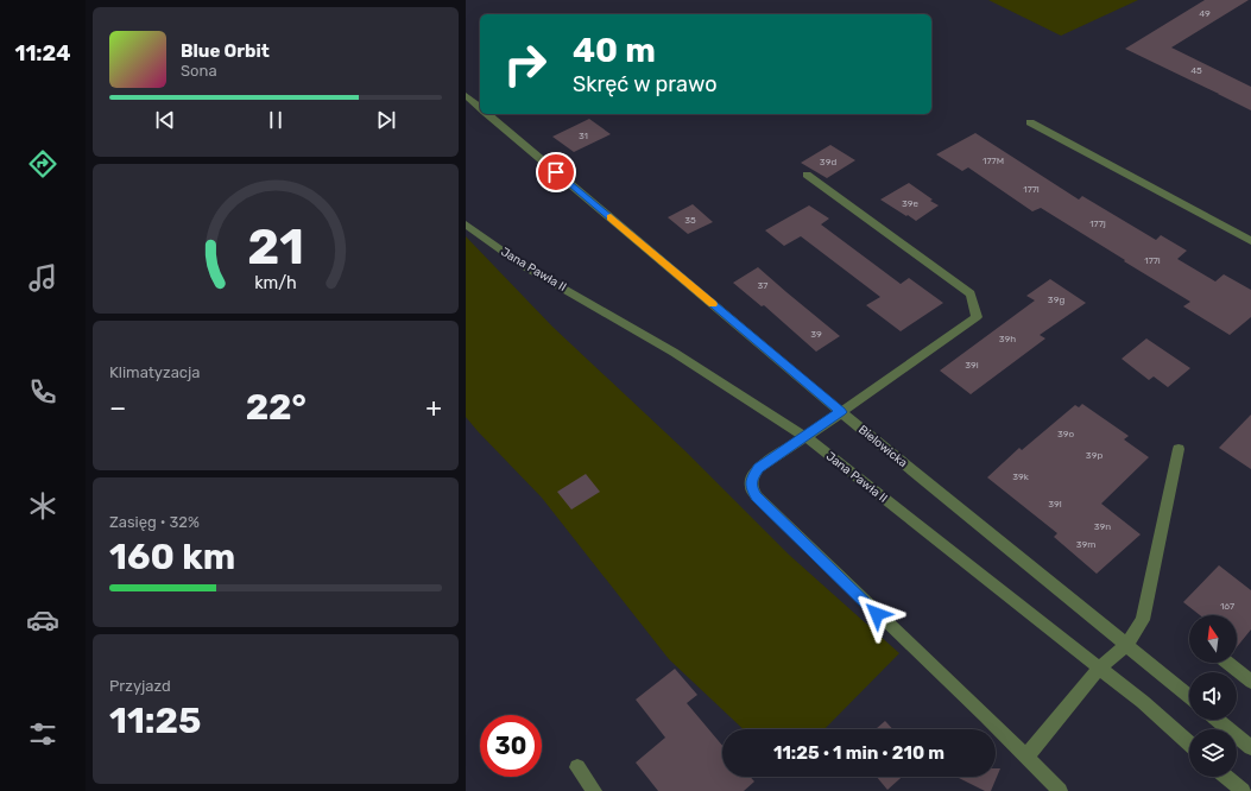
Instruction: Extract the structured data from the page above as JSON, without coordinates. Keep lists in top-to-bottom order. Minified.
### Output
{"streets":{"street":["Jana Pawła II","Bielowicka"]},"house_numbers":["49","45","31","177M","39d","177l","39e","35","177j","177i","37","39g","39","39h","39i","39o","39p","39k","39l","39n","39m","167"],"north":"top","page":{"tabs":"11:24","turn":["40 m","Skręć w prawo"],"song":["Blue Orbit","Sona"],"tile":["Klimatyzacja",["Zasięg · 32%","160 km"],["Przyjazd","11:25"]],"heat":["−","22°","+"],"limit":"30","trip":"11:25 · 1 min · 210 m","gauge":["21","km/h"]}}
